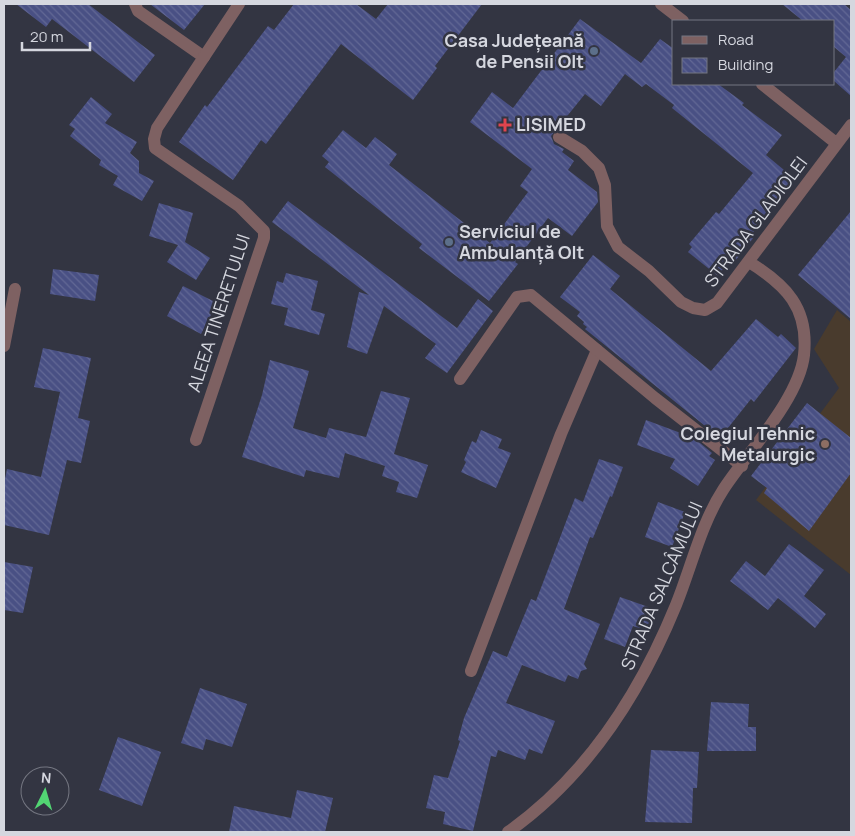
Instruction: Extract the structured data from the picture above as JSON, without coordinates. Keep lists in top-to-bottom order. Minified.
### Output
{"streets":{"street":["STRADA GLADIOLEI","ALEEA TINERETULUI","STRADA SALCÂMULUI"]},"crossings":[["STRADA GLADIOLEI","STRADA SALCÂMULUI"]],"places":{"other":["Casa Județeană de Pensii Olt","Serviciul de Ambulanță Olt","Colegiul Tehnic Metalurgic"],"health":["LISIMED"]},"legend":["Road","Building"],"scale_bar":"20 m","north":"top"}
